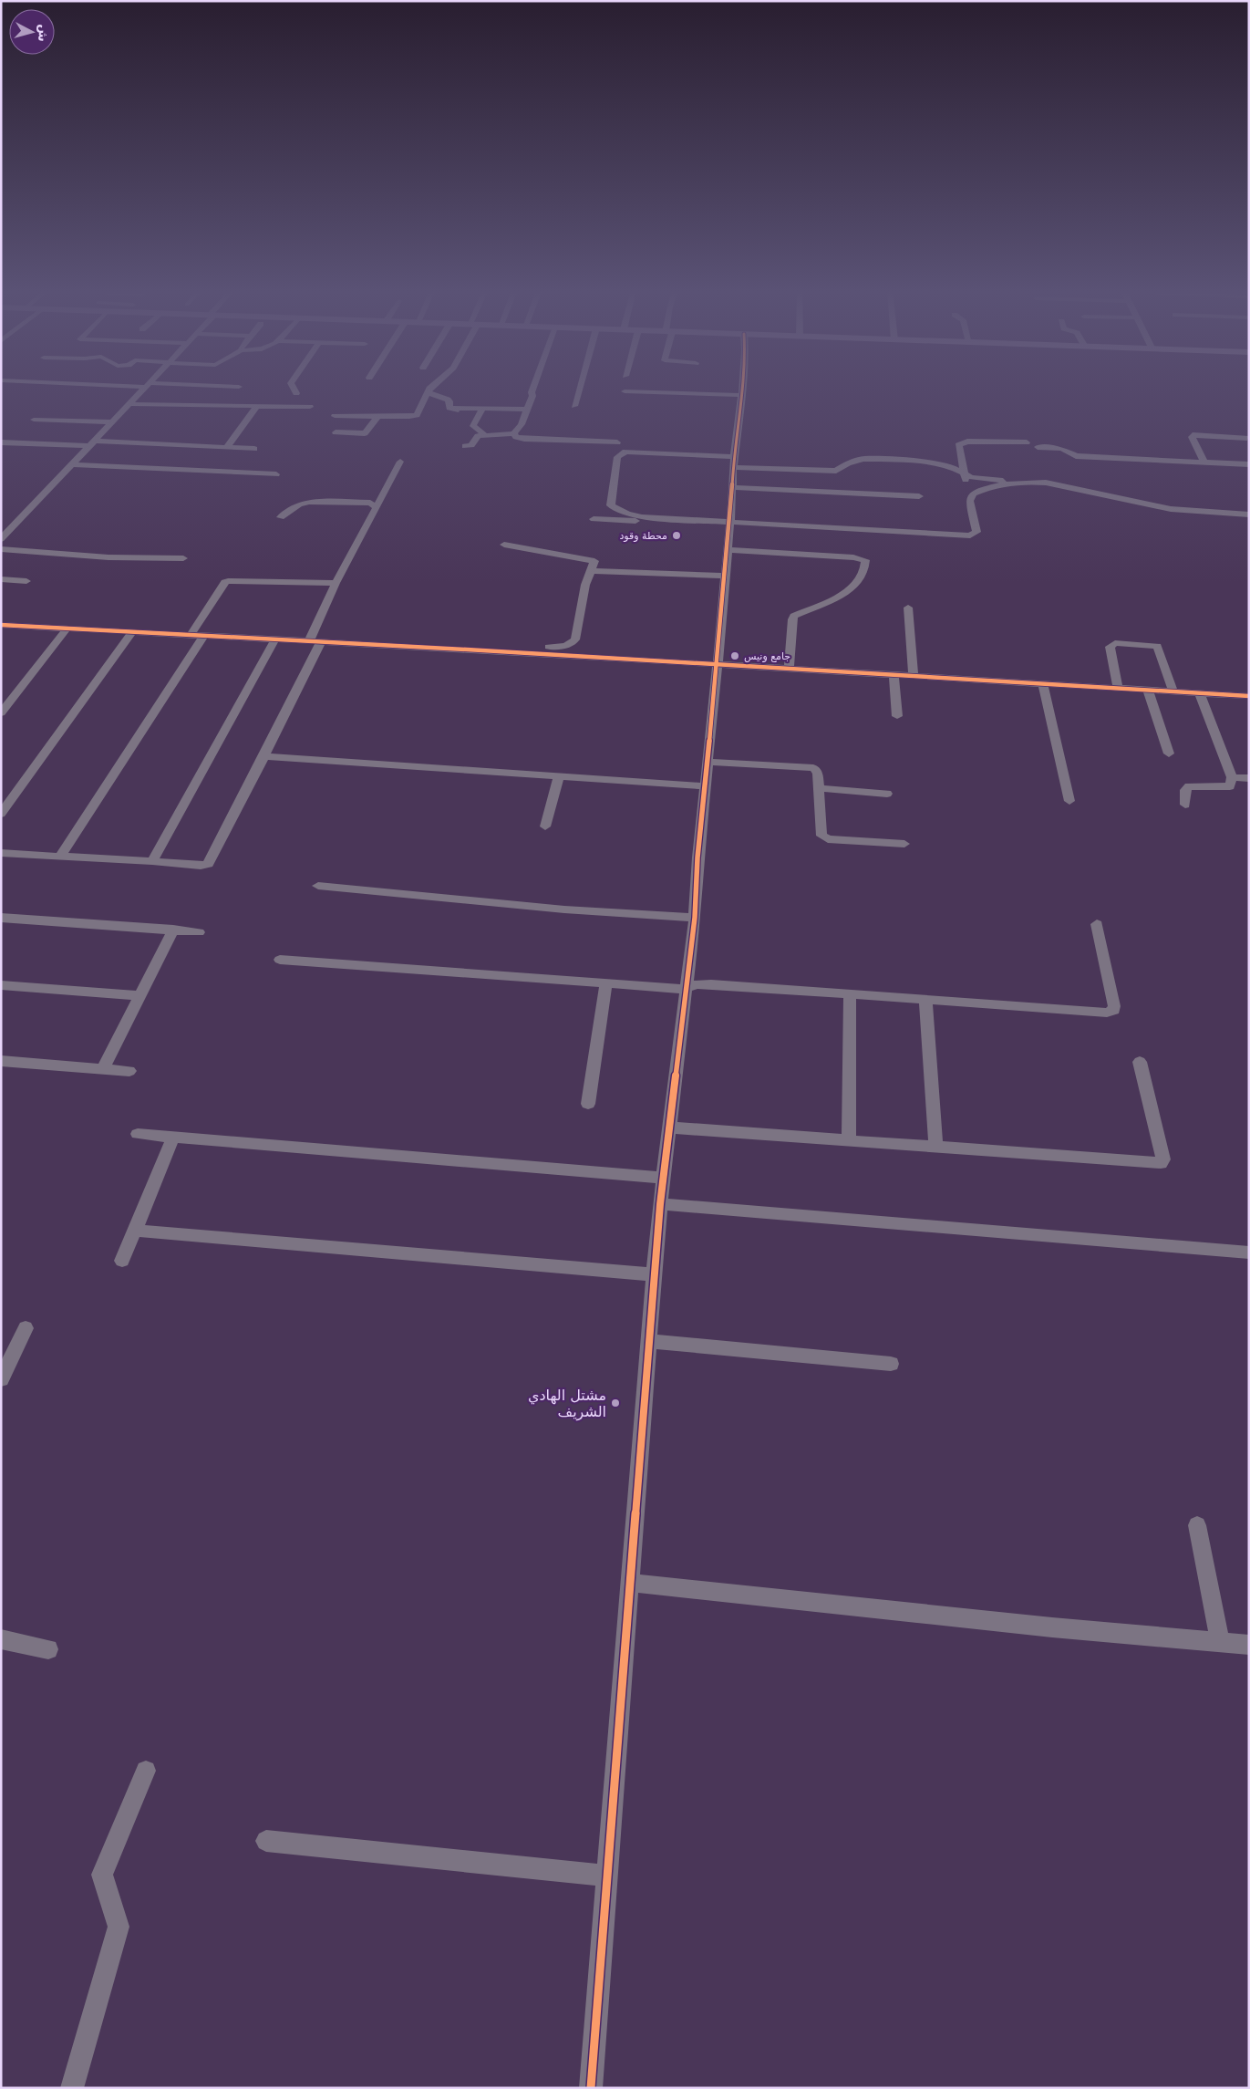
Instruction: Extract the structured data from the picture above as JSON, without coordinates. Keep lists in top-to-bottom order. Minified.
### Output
{"places":["محطة وقود","جامع ونيس","مشتل الهادي الشريف"],"north":"right"}
